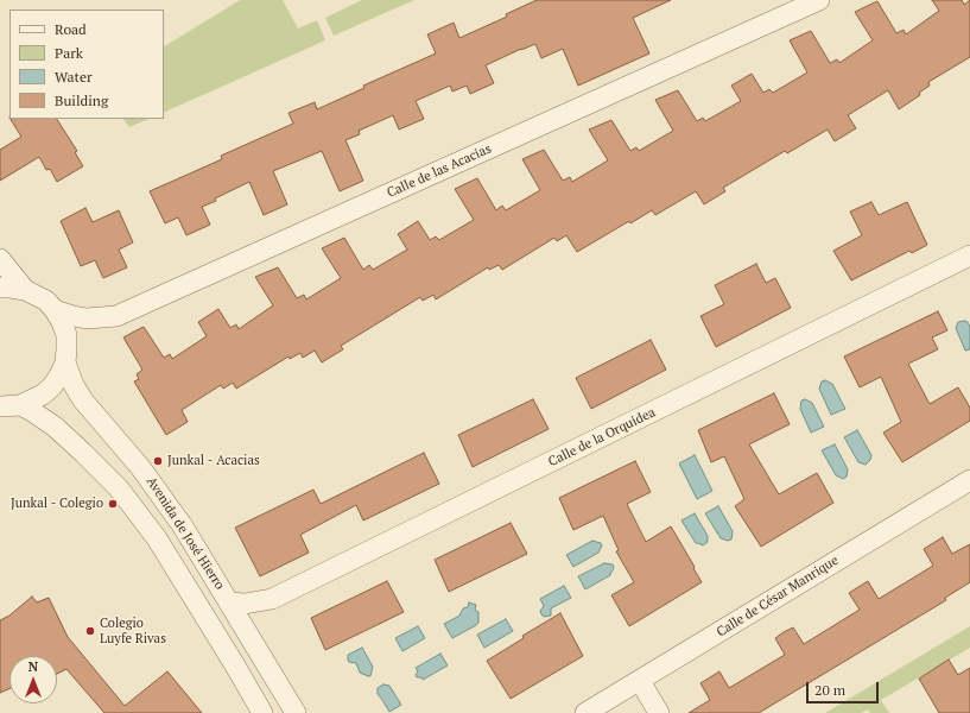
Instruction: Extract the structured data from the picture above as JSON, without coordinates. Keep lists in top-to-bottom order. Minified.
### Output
{"streets":{"street":["Calle de las Acacias","Calle de la Orquidea","Avenida de José Hierro","Calle de César Manrique"]},"crossings":[["Calle de la Orquidea","Avenida de José Hierro"]],"places":["Junkal - Acacias","Junkal - Colegio","Colegio Luyfe Rivas"],"legend":["Road","Park","Water","Building"],"scale_bar":"20 m","north":"top"}
